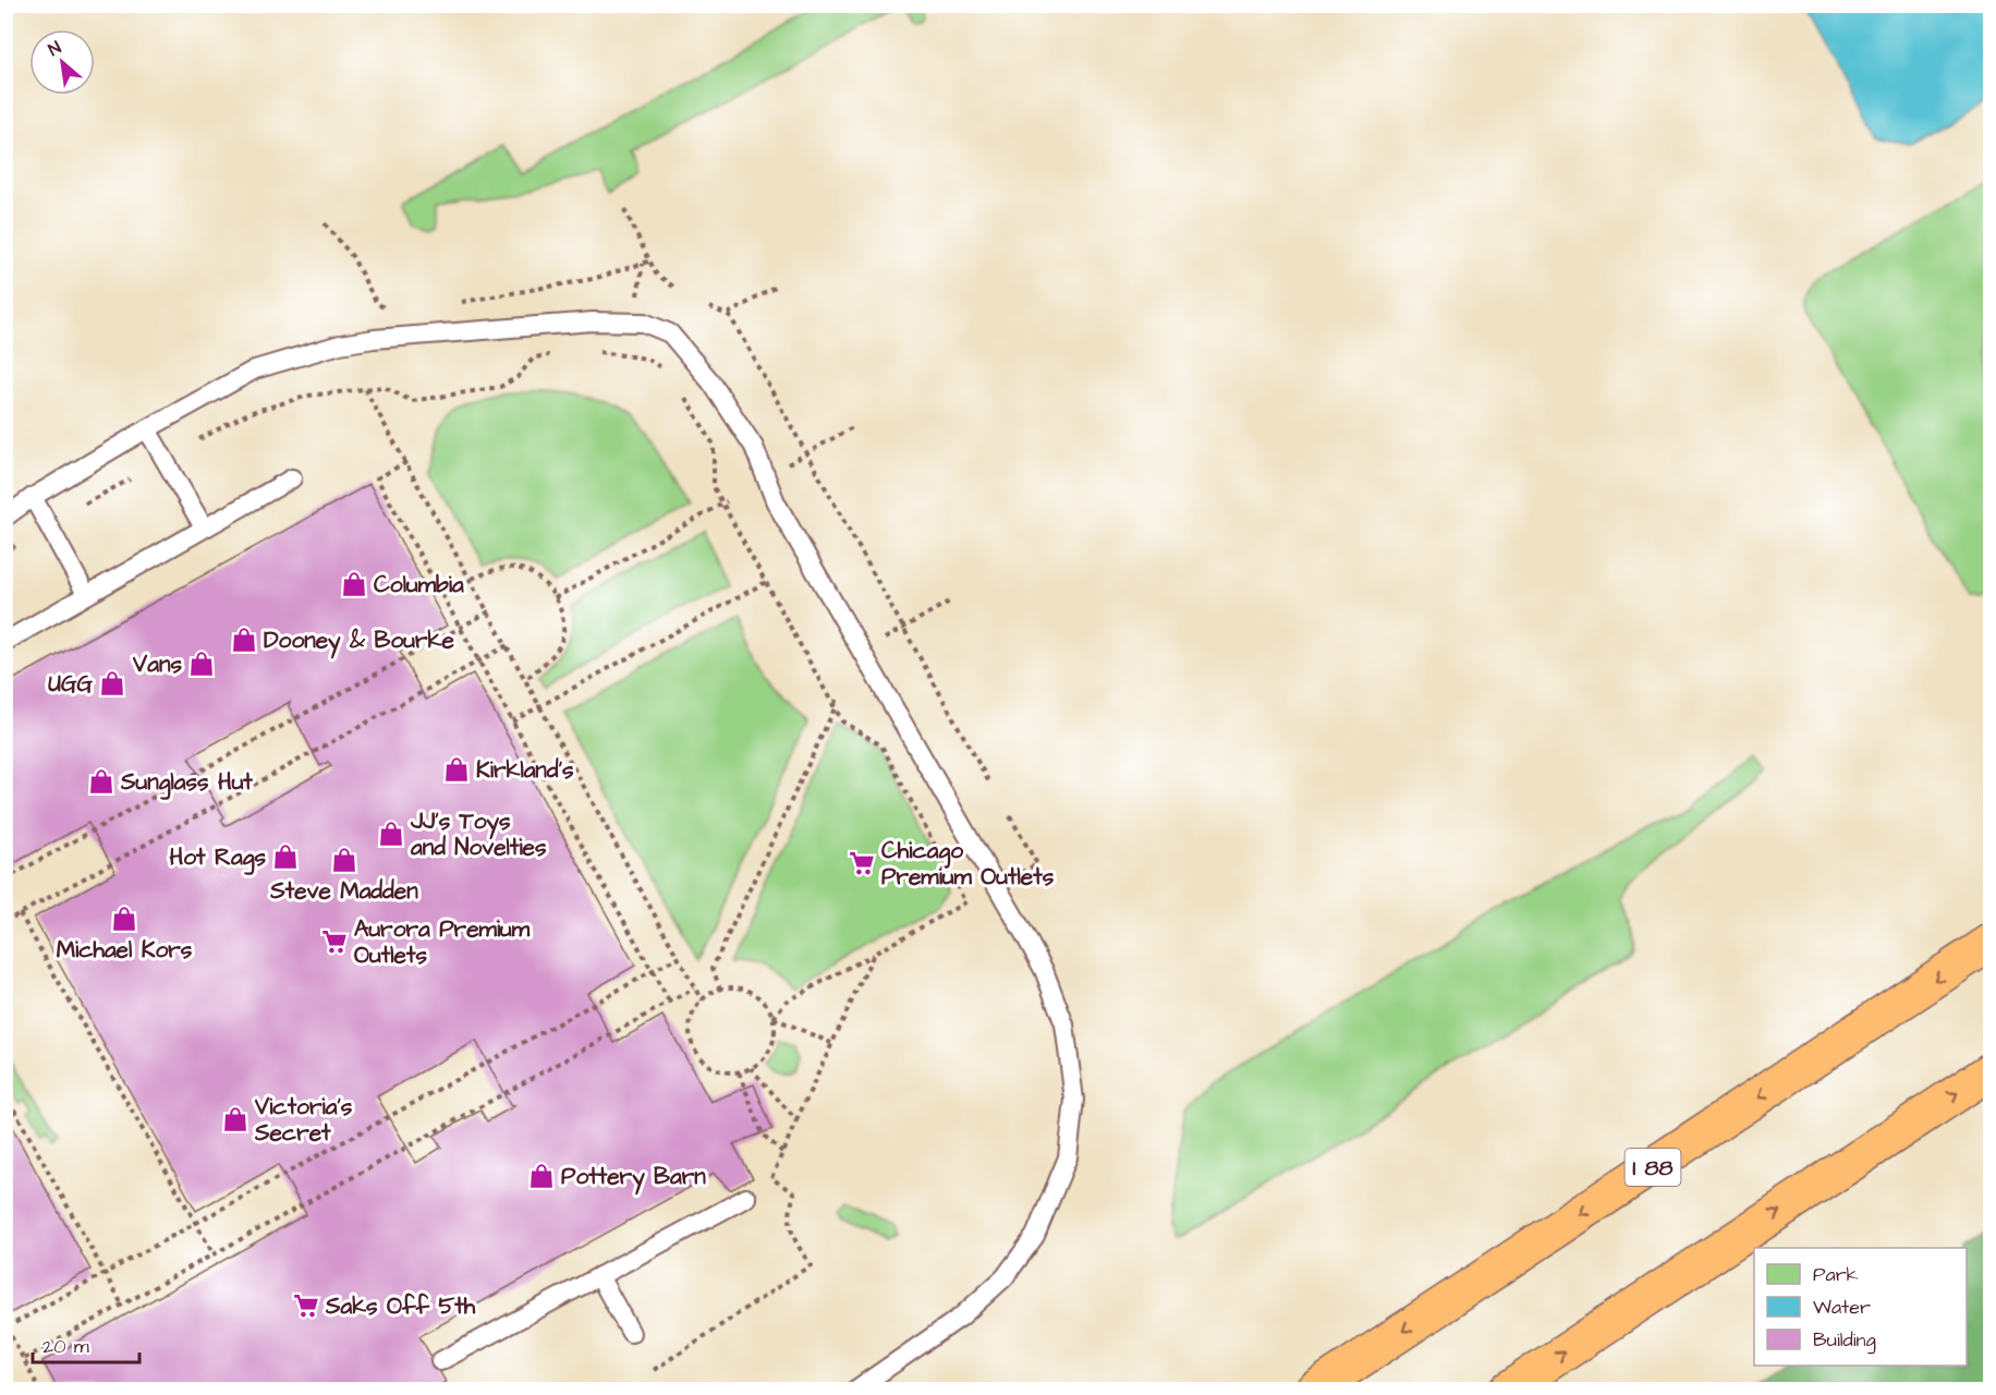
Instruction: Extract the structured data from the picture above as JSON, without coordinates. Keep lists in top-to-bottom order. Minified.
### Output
{"streets":{"highway":["I 88"]},"places":{"shop":["Columbia","Dooney & Bourke","Vans","UGG","Kirkland's","Sunglass Hut","JJ's Toys and Novelties","Hot Rags","Steve Madden","Michael Kors","Victoria's Secret","Pottery Barn"],"supermarket":["Chicago Premium Outlets","Aurora Premium Outlets","Saks Off 5th"]},"legend":["Park","Water","Building"],"scale_bar":"20 m","north":"top left"}
